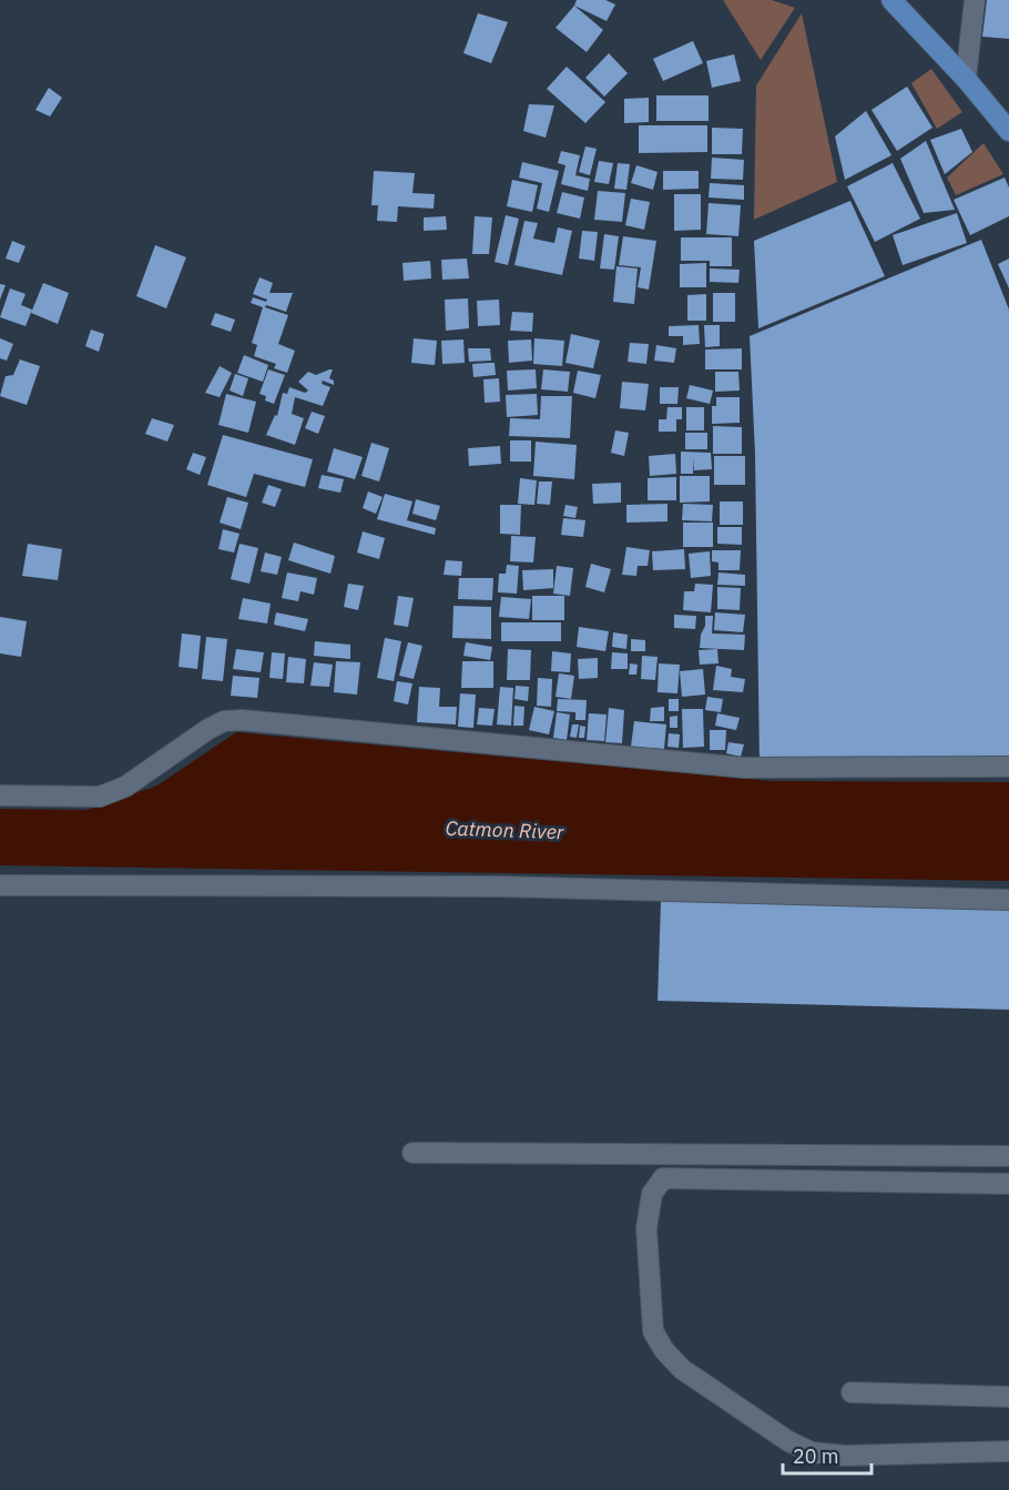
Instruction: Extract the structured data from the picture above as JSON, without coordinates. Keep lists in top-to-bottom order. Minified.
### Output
{"water":["Catmon River"],"scale_bar":"20 m"}
